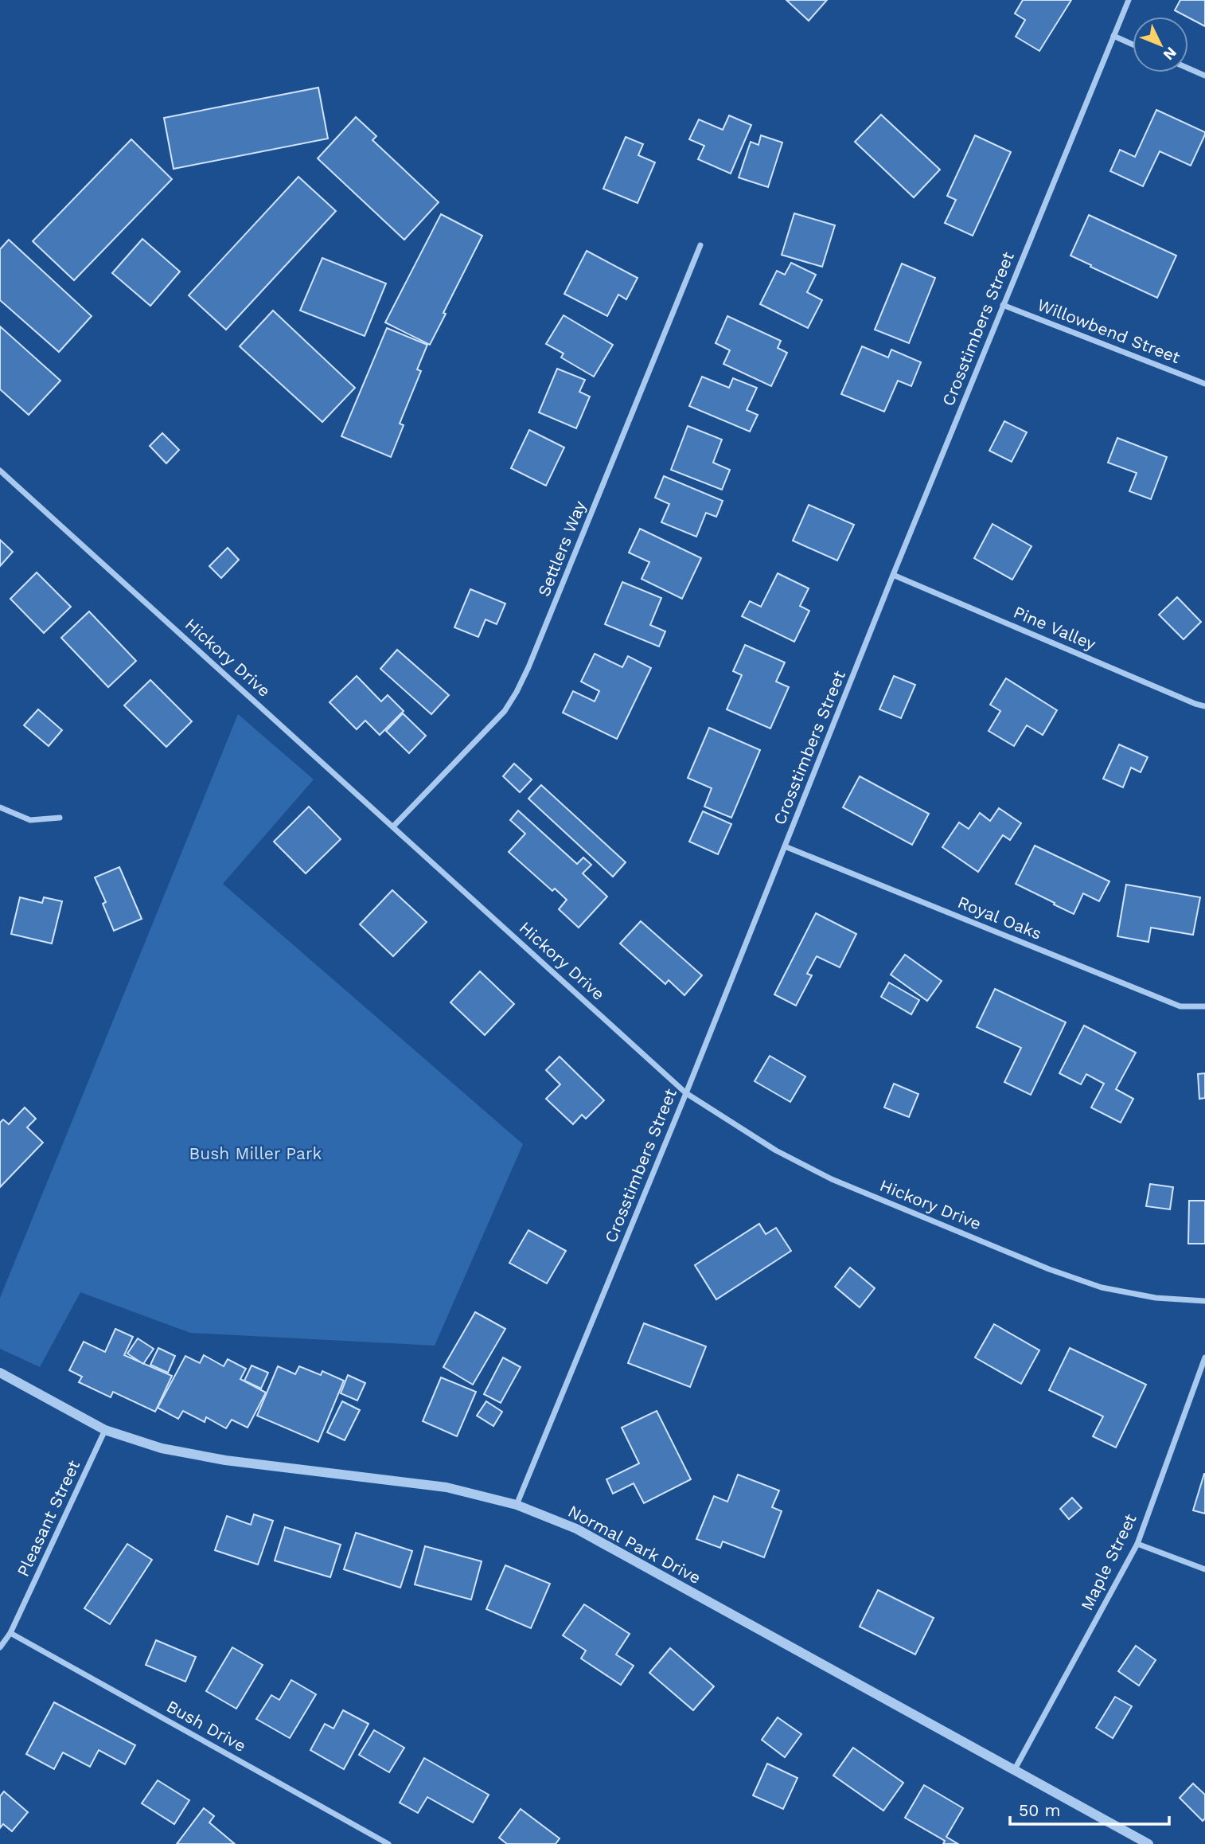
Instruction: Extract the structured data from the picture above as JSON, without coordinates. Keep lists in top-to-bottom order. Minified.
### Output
{"streets":{"street":["Crosstimbers Street","Willowbend Street","Settlers Way","Pine Valley","Hickory Drive","Royal Oaks","Pleasant Street","Normal Park Drive","Maple Street","Bush Drive"]},"crossings":[["Crosstimbers Street","Willowbend Street"],["Crosstimbers Street","Pine Valley"],["Crosstimbers Street","Hickory Drive"],["Crosstimbers Street","Royal Oaks"],["Crosstimbers Street","Normal Park Drive"],["Settlers Way","Hickory Drive"],["Pleasant Street","Normal Park Drive"],["Pleasant Street","Bush Drive"],["Normal Park Drive","Maple Street"]],"parks":["Bush Miller Park"],"scale_bar":"50 m","north":"bottom right"}
